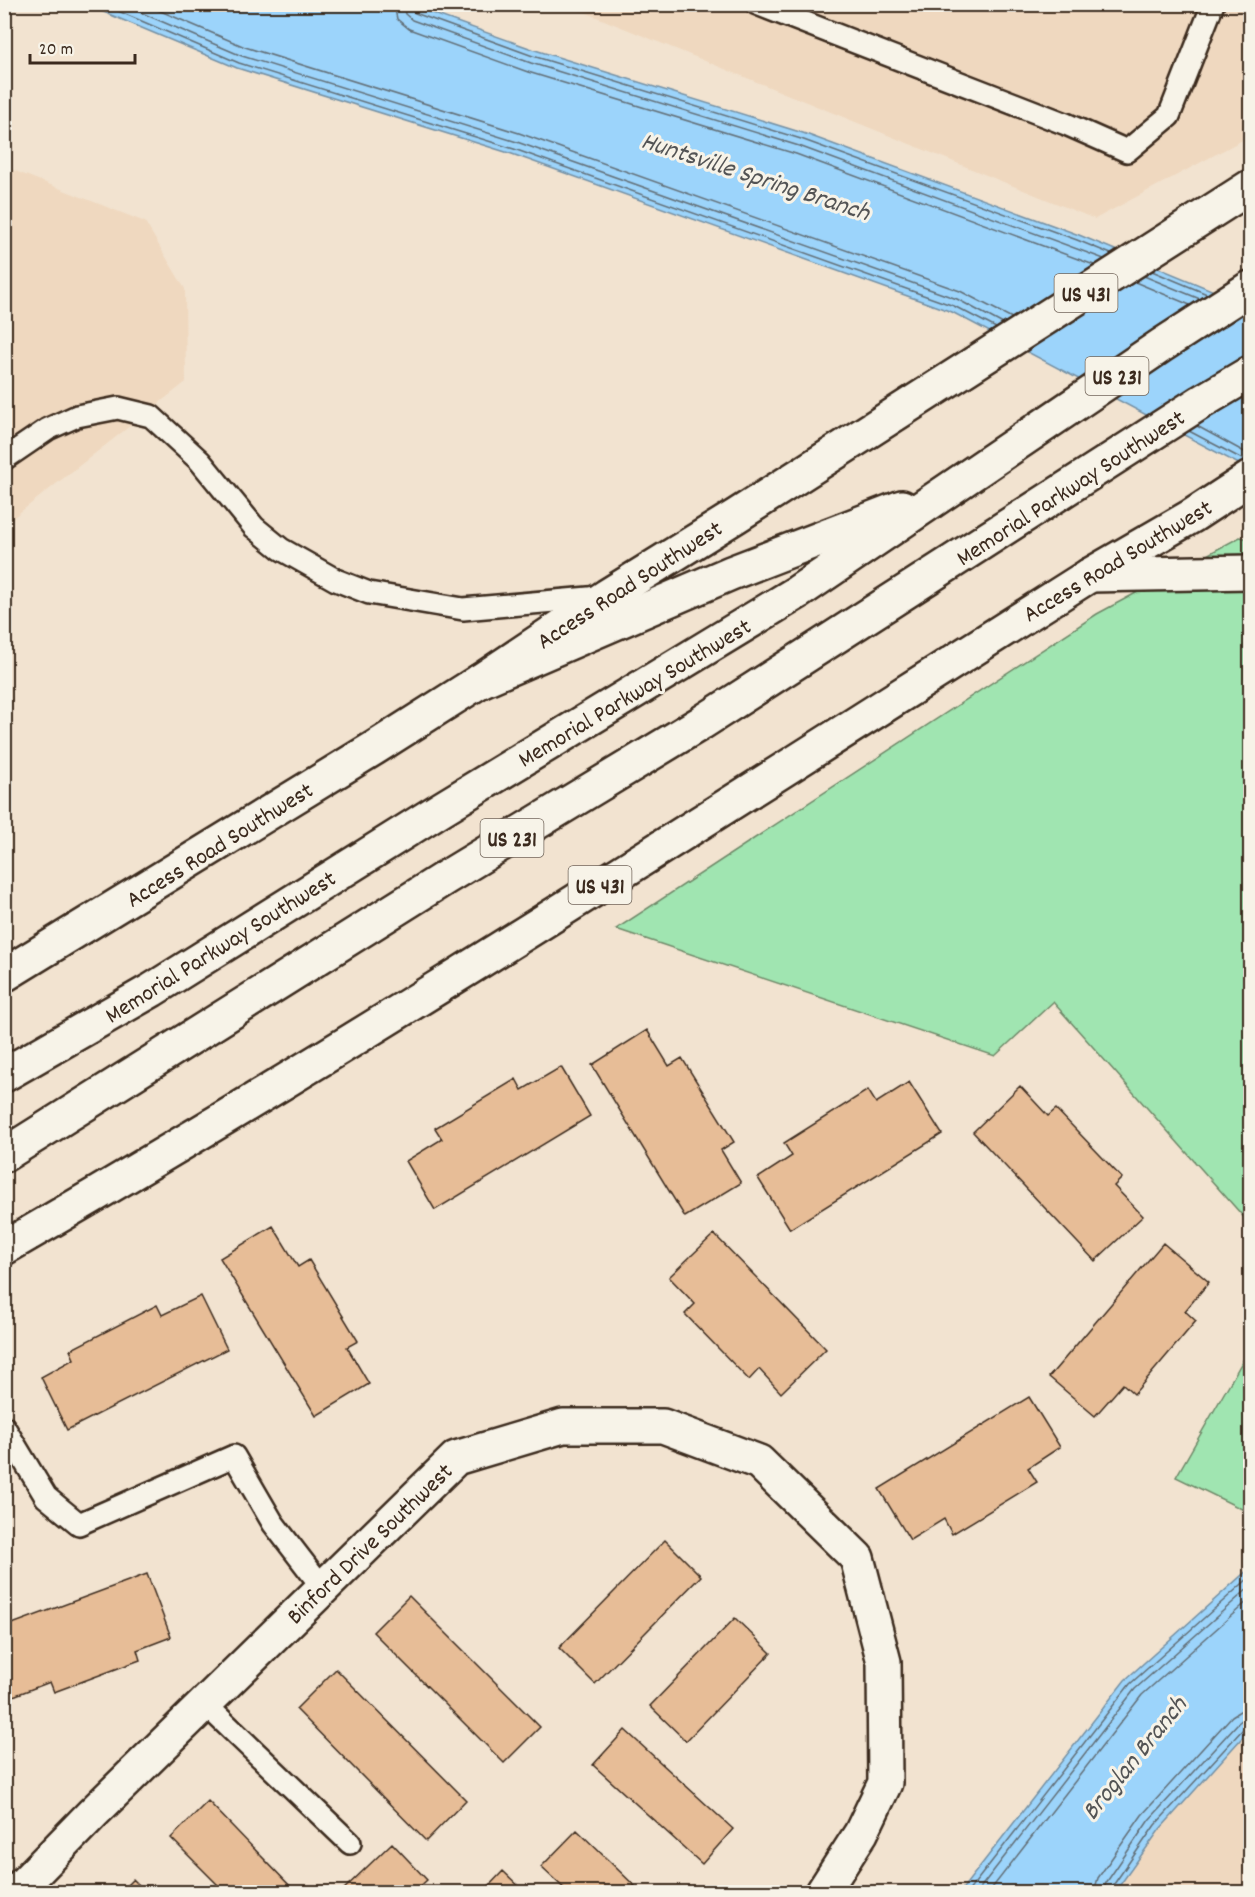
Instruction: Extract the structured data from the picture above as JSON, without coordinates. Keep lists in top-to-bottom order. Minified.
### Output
{"streets":{"main road":["US 431","US 231","Memorial Parkway Southwest","Access Road Southwest","Binford Drive Southwest"]},"water":["Huntsville Spring Branch","Broglan Branch"],"scale_bar":"20 m"}
